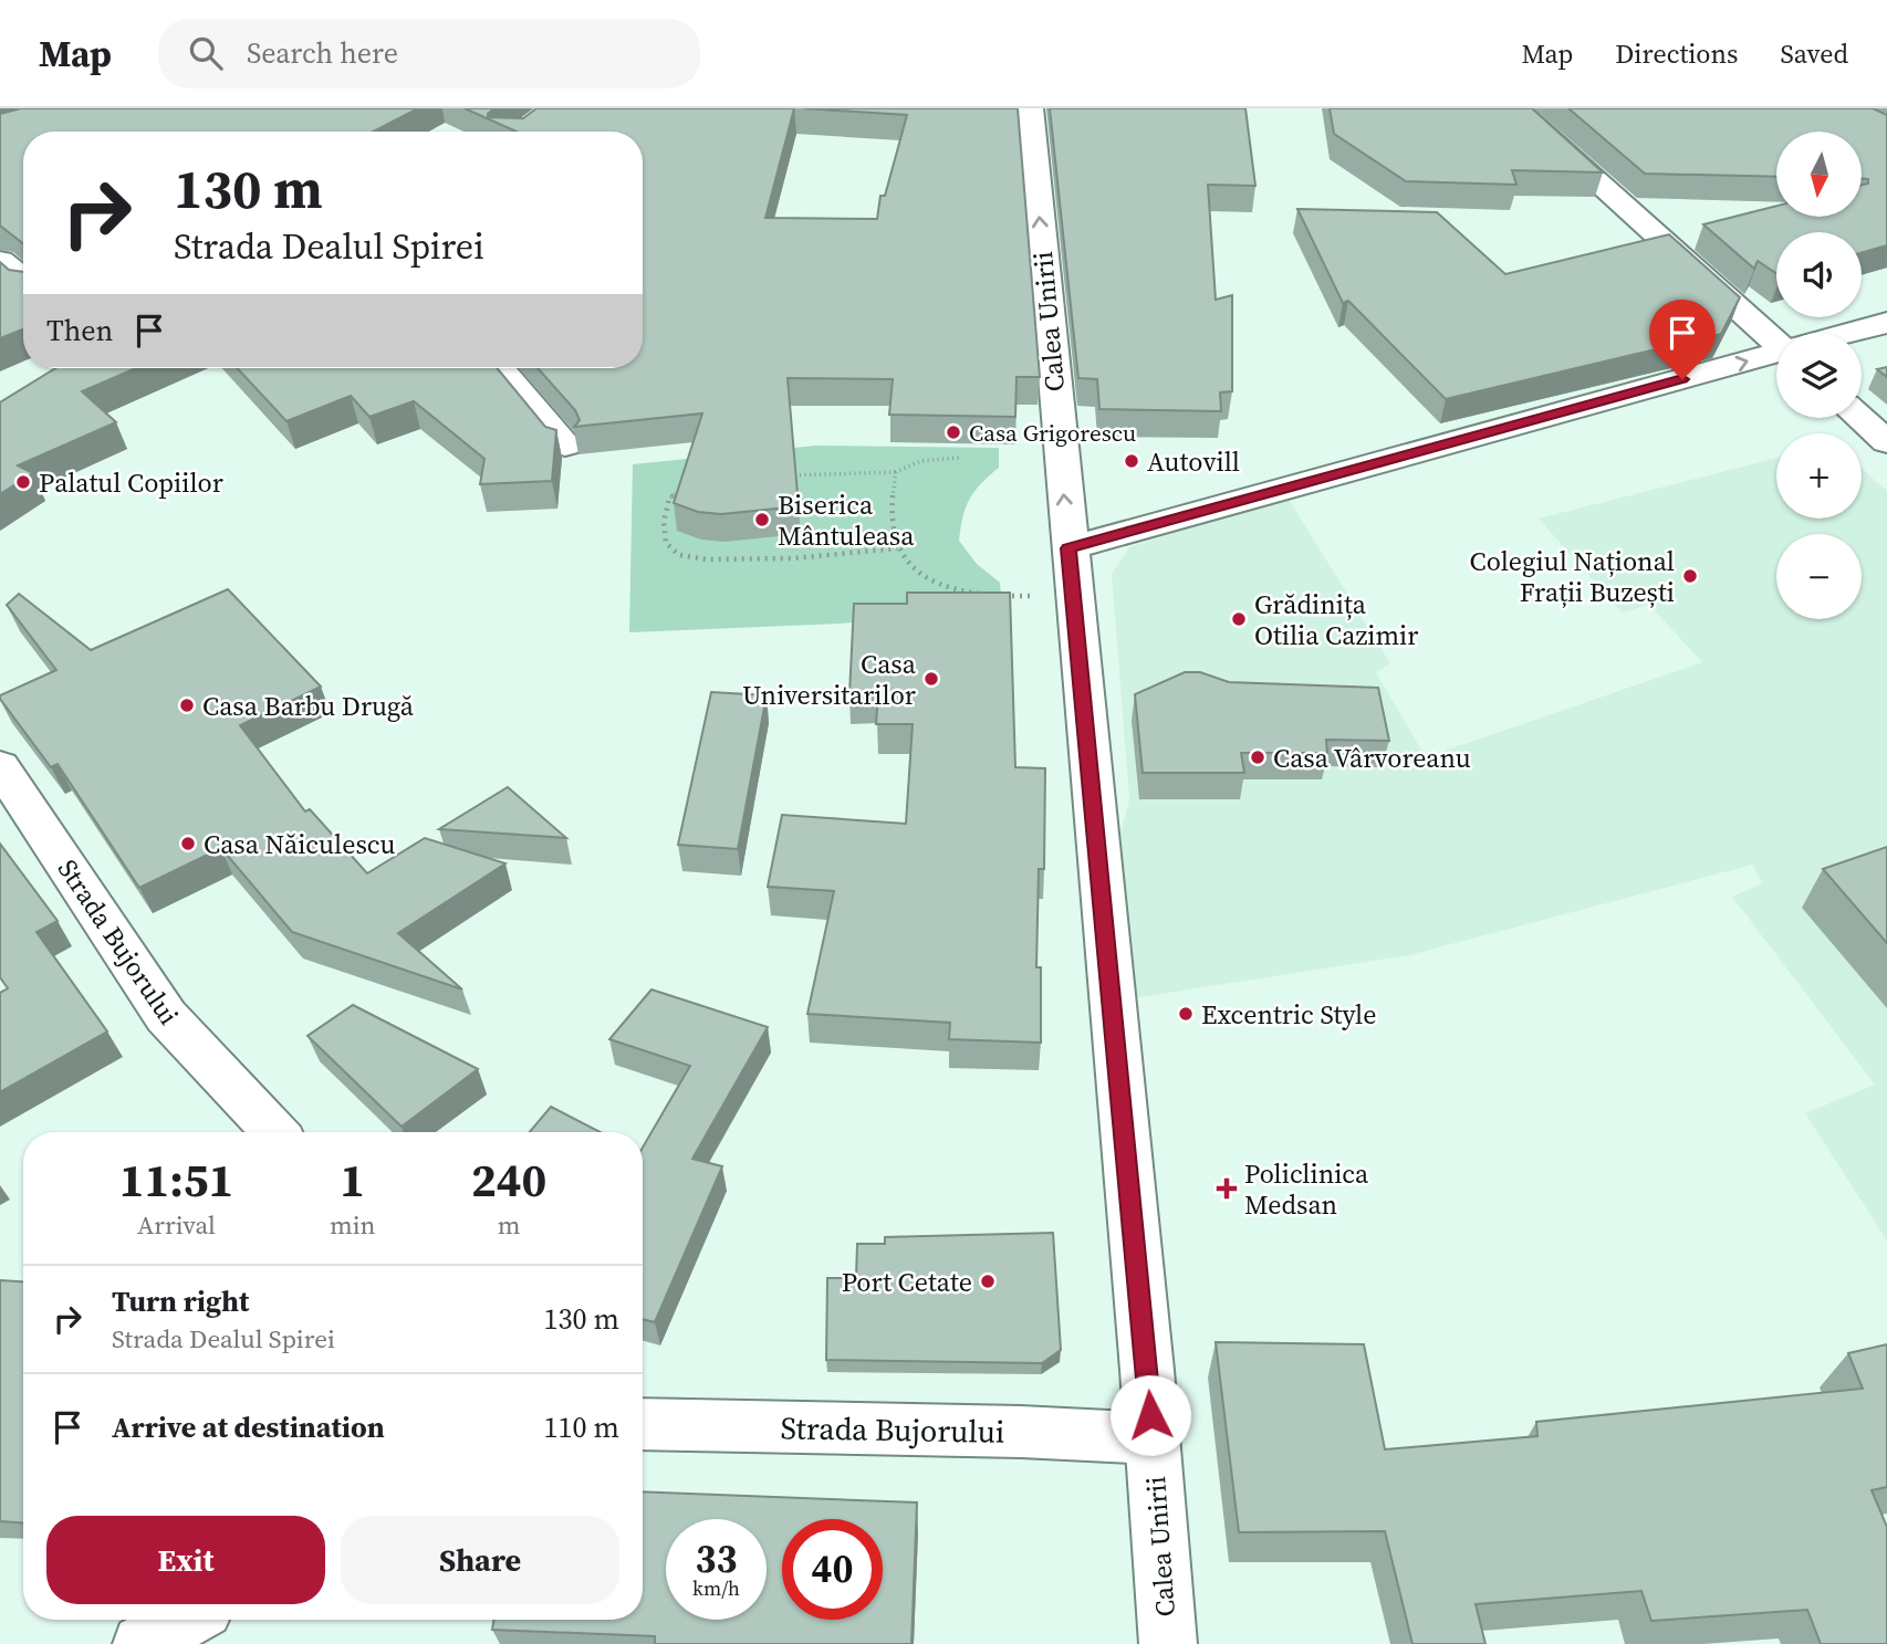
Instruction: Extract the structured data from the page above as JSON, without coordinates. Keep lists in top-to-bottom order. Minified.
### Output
{"streets":{"street":["Calea Unirii","Strada Bujorului"]},"crossings":[["Calea Unirii","Strada Bujorului"]],"places":{"other":["Casa Grigorescu","Autovill","Palatul Copiilor","Biserica Mântuleasa","Colegiul Național Frații Buzești","Grădinița Otilia Cazimir","Casa Universitarilor","Casa Barbu Drugă","Casa Vârvoreanu","Casa Năiculescu","Excentric Style","Port Cetate"],"health":["Policlinica Medsan"]},"north":"bottom","page":{"header":"Map","search":"Search here","nav":["Map","Directions","Saved"],"map_buttons":["+","−"],"turn":["130 m","Strada Dealul Spirei"],"then":"Then","eta":["11:51","Arrival","1","min","240","m"],"list":[{"name":"Turn right","note":"Strada Dealul Spirei","value":"130 m"},{"name":"Arrive at destination","value":"110 m"}],"buttons":["Exit","Share"],"speed":"33 km/h","limit":"40"}}
